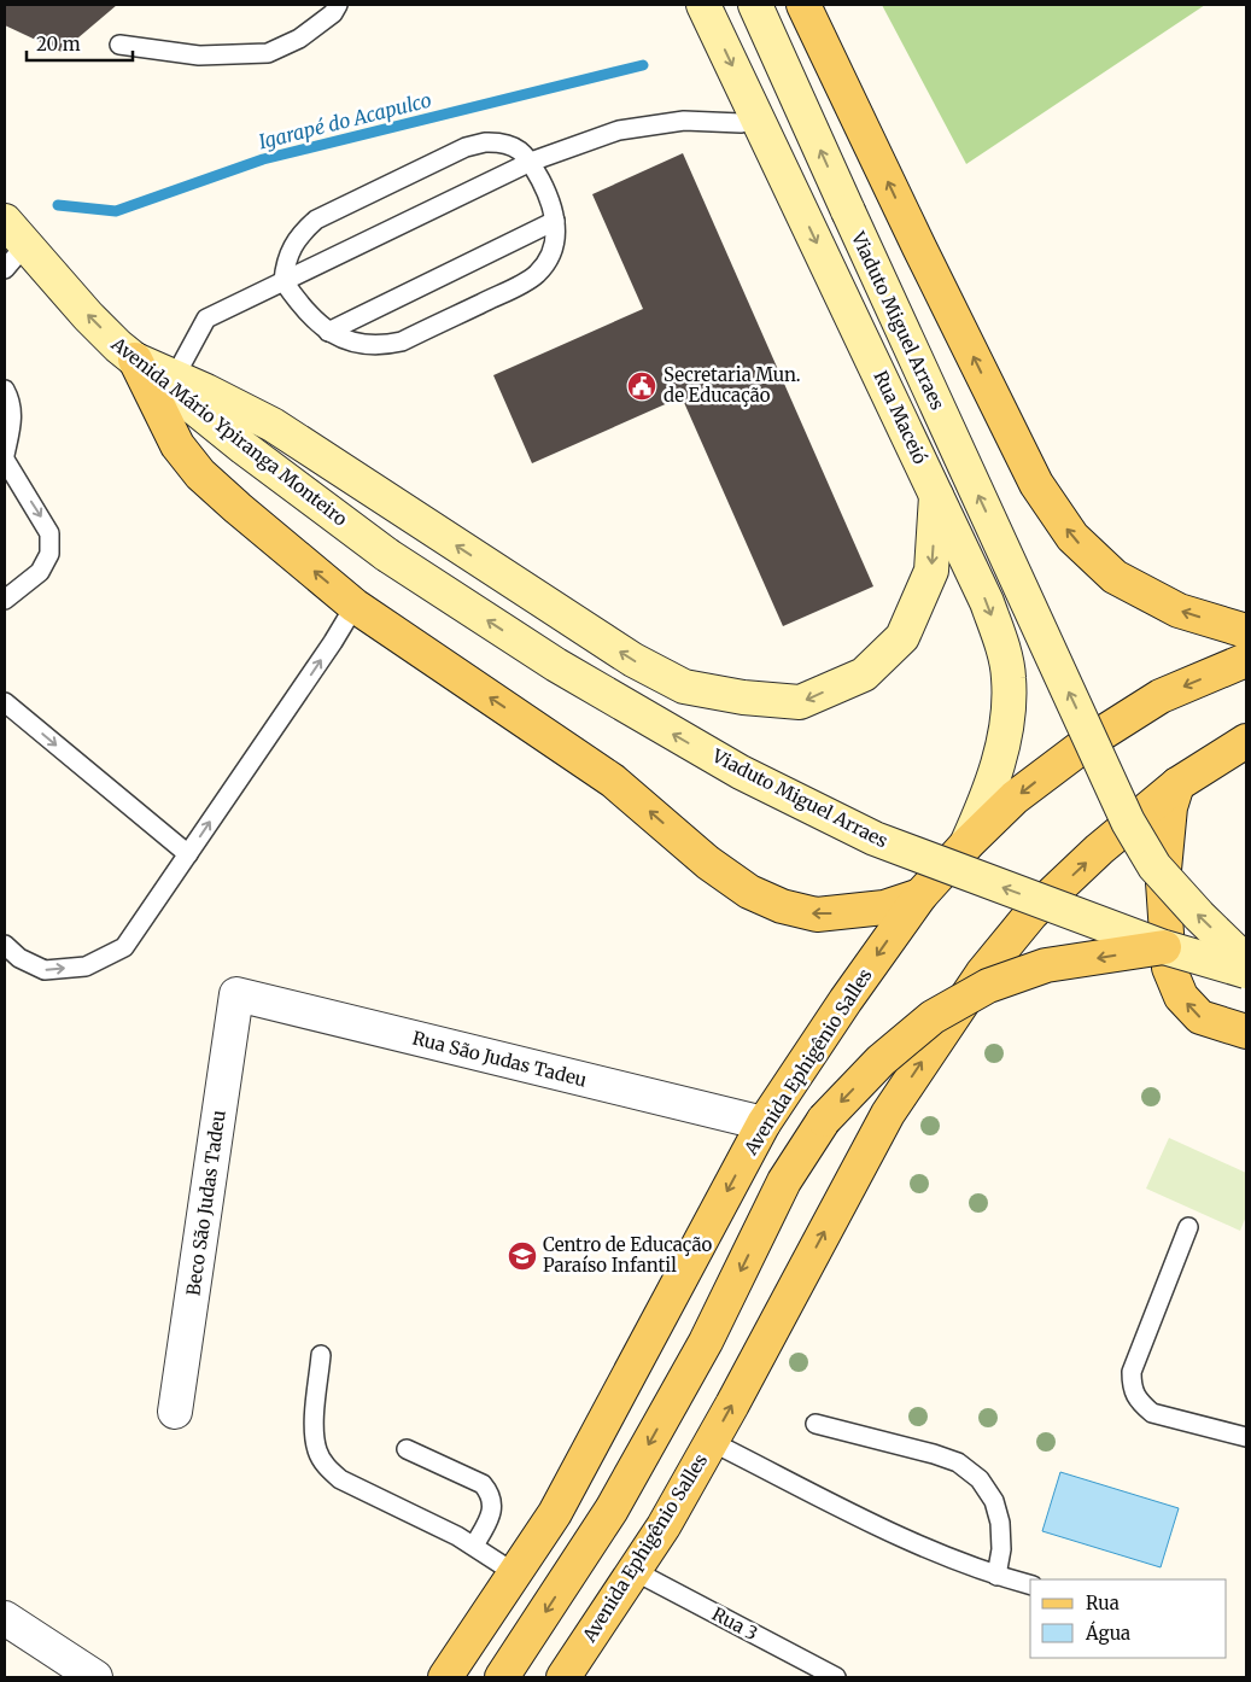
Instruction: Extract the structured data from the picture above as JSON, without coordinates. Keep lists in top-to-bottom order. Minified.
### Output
{"streets":{"main road":["Viaduto Miguel Arraes","Rua Maceió","Avenida Mário Ypiranga Monteiro","Avenida Ephigênio Salles"],"street":["Rua São Judas Tadeu","Beco São Judas Tadeu"],"lane":["Rua 3"]},"crossings":[["Viaduto Miguel Arraes","Avenida Mário Ypiranga Monteiro"],["Rua Maceió","Avenida Ephigênio Salles"],["Rua São Judas Tadeu","Avenida Ephigênio Salles"],["Rua São Judas Tadeu","Beco São Judas Tadeu"],["Avenida Ephigênio Salles","Rua 3"]],"water":["Igarapé do Acapulco"],"places":{"public building":["Secretaria Mun. de Educação"],"school or university":["Centro de Educação Paraíso Infantil"]},"legend":["Rua","Água"],"scale_bar":"20 m"}
